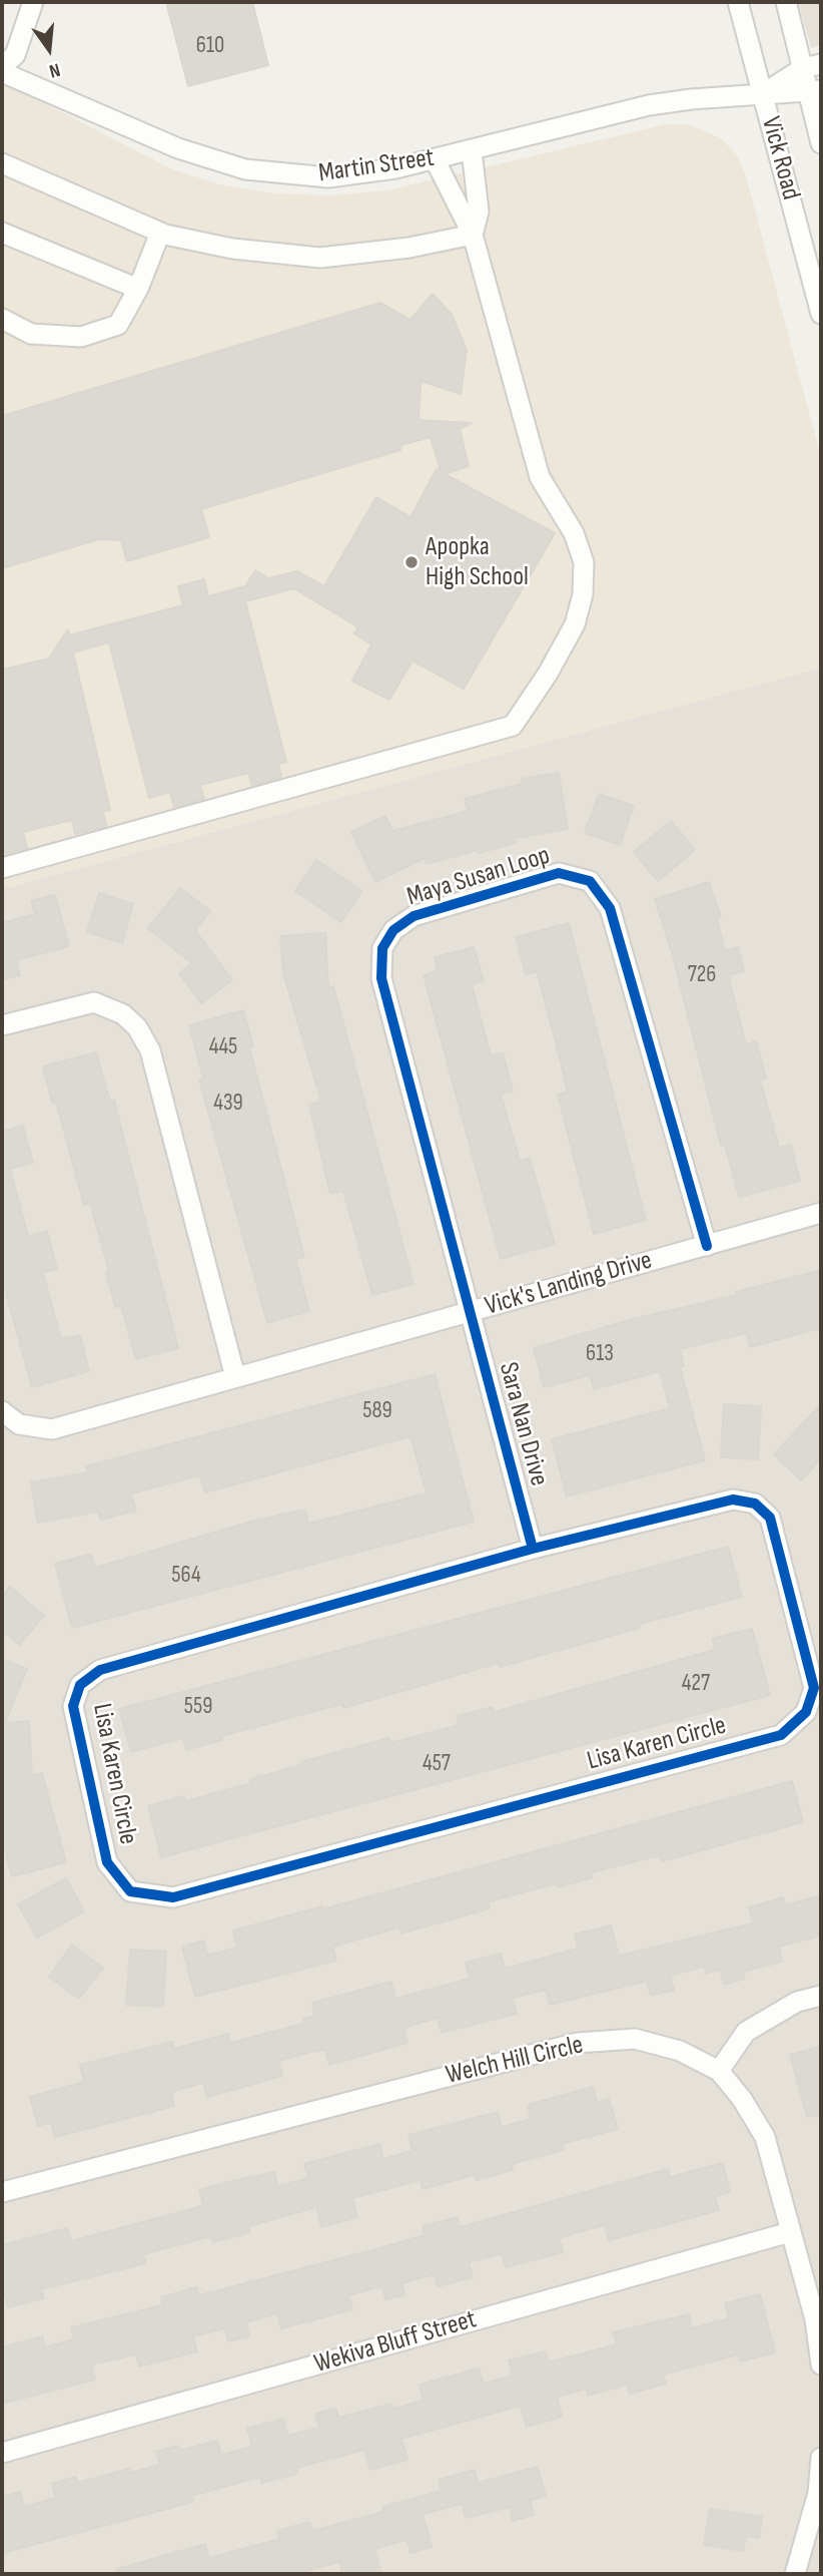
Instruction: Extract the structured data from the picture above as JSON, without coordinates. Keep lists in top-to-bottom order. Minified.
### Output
{"streets":{"street":["Vick Road","Martin Street","Maya Susan Loop","Vick's Landing Drive","Sara Nan Drive","Lisa Karen Circle","Welch Hill Circle","Wekiva Bluff Street"]},"crossings":[["Vick Road","Martin Street"],["Maya Susan Loop","Vick's Landing Drive"],["Maya Susan Loop","Sara Nan Drive"],["Vick's Landing Drive","Sara Nan Drive"],["Sara Nan Drive","Lisa Karen Circle"],["Welch Hill Circle","Wekiva Bluff Street"]],"places":["Apopka High School"],"house_numbers":["610","726","445","439","613","589","564","427","559","457"],"north":"bottom"}
